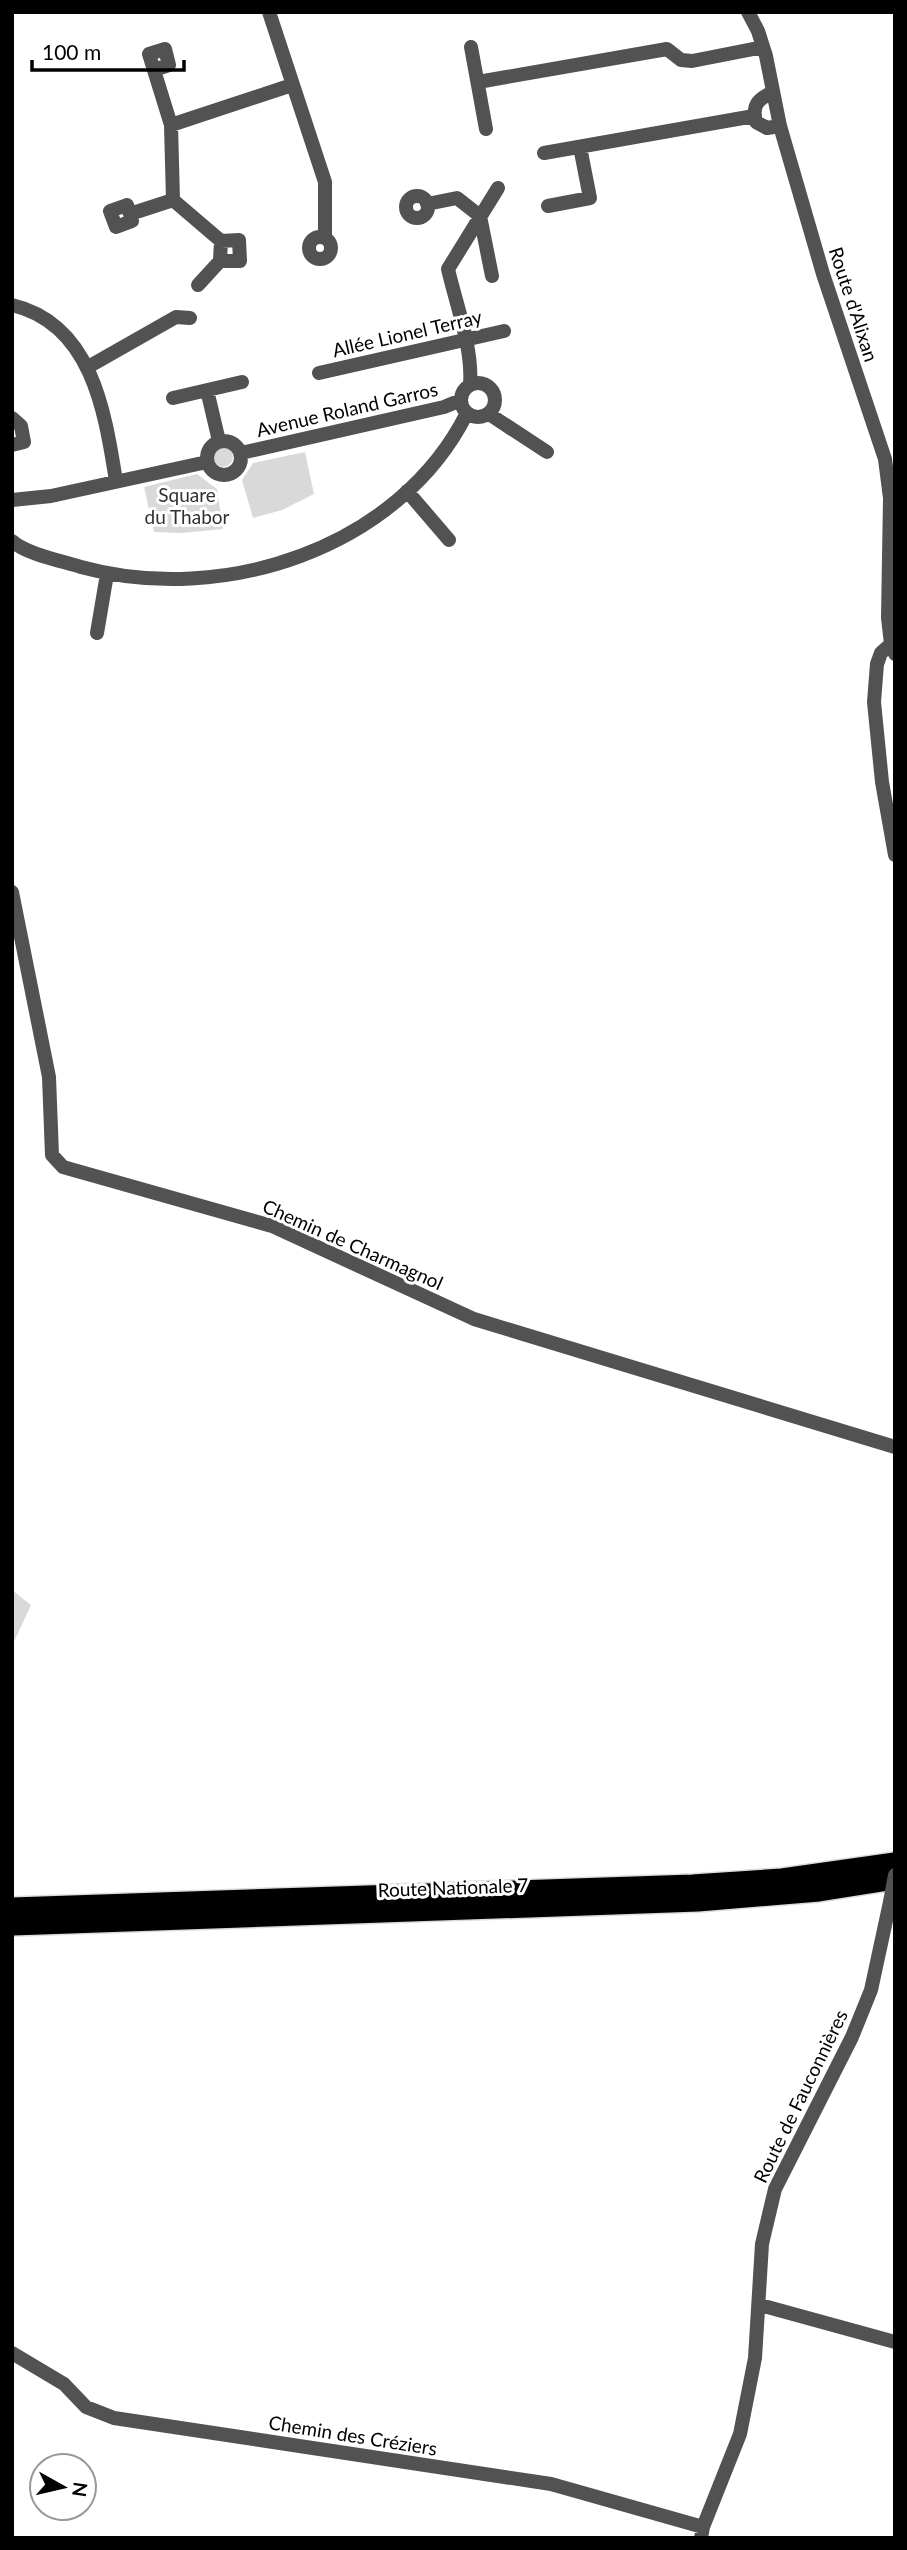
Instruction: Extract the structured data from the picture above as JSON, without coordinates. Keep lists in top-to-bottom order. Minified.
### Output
{"streets":{"highway":["Route Nationale 7"],"street":["Route d'Alixan","Allée Lionel Terray","Avenue Roland Garros","Chemin de Charmagnol","Route de Fauconnières","Chemin des Créziers"]},"crossings":[["Route Nationale 7","Route de Fauconnières"],["Route de Fauconnières","Chemin des Créziers"]],"parks":["Square du Thabor"],"scale_bar":"100 m","north":"right"}
